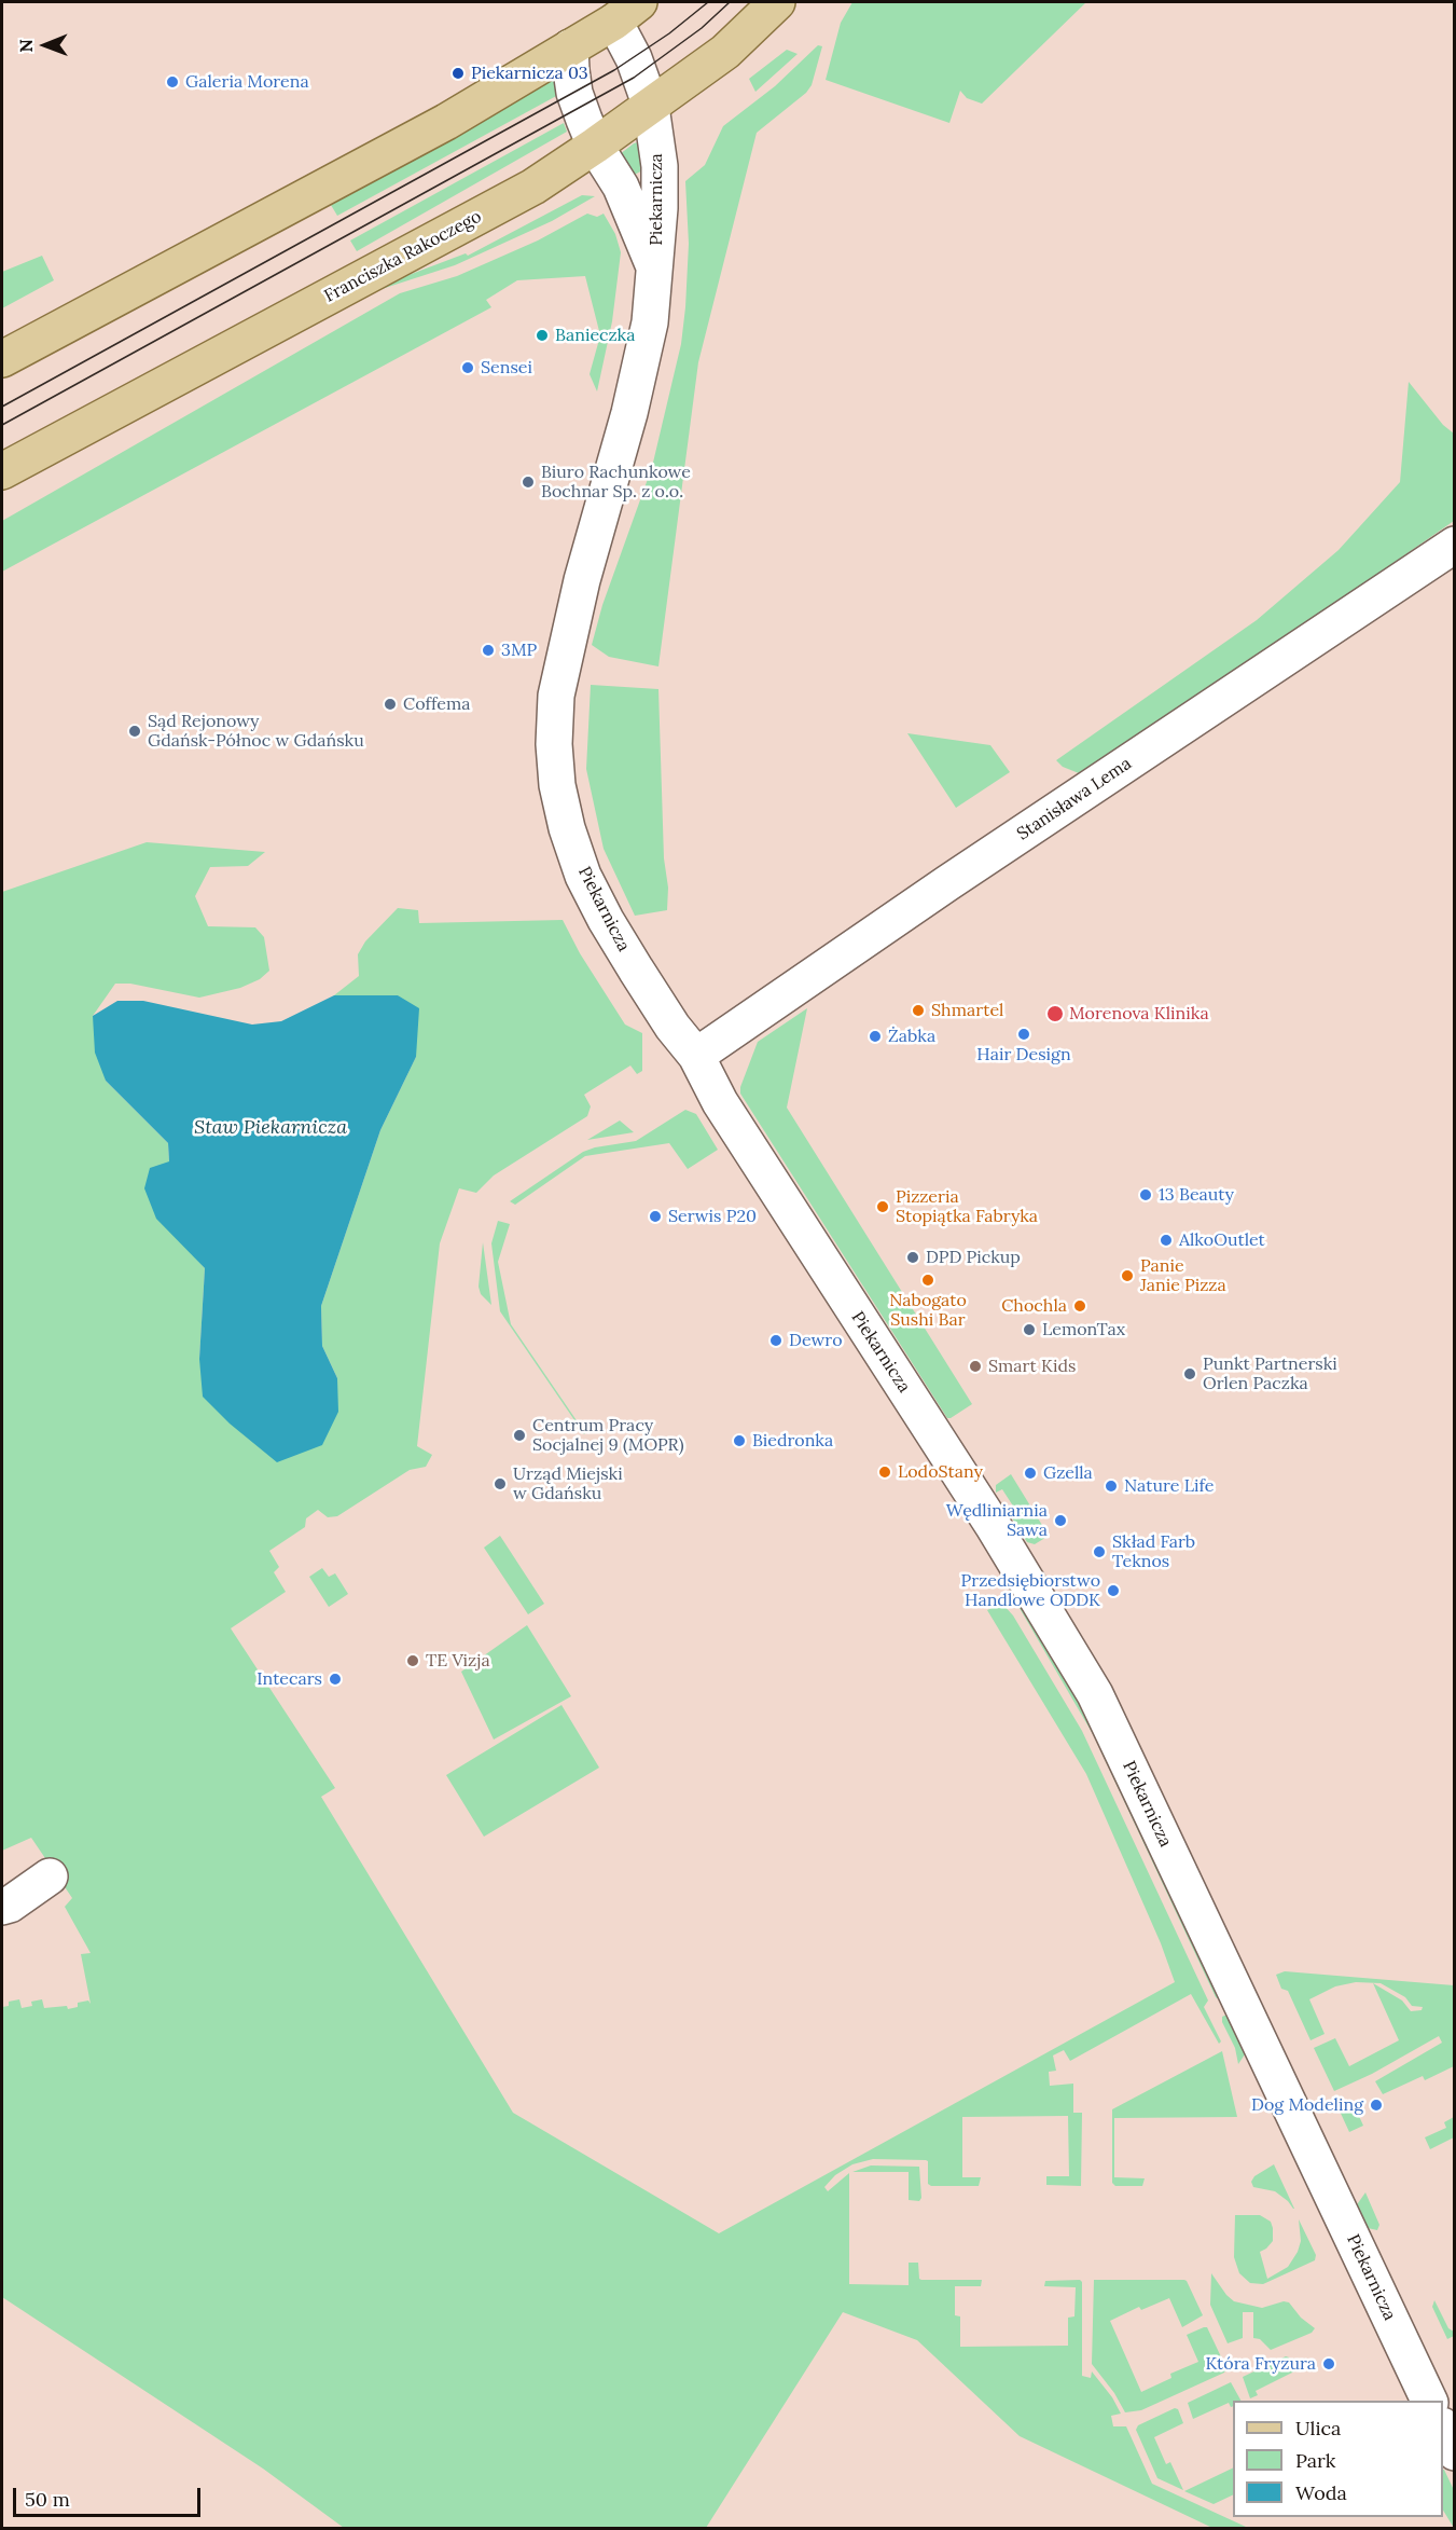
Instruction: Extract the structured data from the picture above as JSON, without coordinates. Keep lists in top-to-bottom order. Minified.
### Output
{"streets":{"main road":["Franciszka Rakoczego"],"street":["Piekarnicza","Stanisława Lema"]},"crossings":[["Piekarnicza","Franciszka Rakoczego"],["Piekarnicza","Stanisława Lema"]],"water":["Staw Piekarnicza"],"places":["Piekarnicza 03","Galeria Morena","Banieczka","Sensei","Biuro Rachunkowe Bochnar Sp. z o.o.","3MP","Coffema","Sąd Rejonowy Gdańsk-Północ w Gdańsku","Shmartel","Morenova Klinika","Hair Design","Żabka","13 Beauty","Pizzeria Stopiątka Fabryka","Serwis P20","AlkoOutlet","DPD Pickup","Panie Janie Pizza","Nabogato Sushi Bar","Chochla","LemonTax","Dewro","Smart Kids","Punkt Partnerski Orlen Paczka","Centrum Pracy Socjalnej 9 (MOPR)","Biedronka","LodoStany","Gzella","Urząd Miejski w Gdańsku","Nature Life","Wędliniarnia Sawa","Skład Farb Teknos","Przedsiębiorstwo Handlowe ODDK","TE Vizja","Intecars","Dog Modeling","Która Fryzura"],"legend":["Ulica","Park","Woda"],"scale_bar":"50 m","north":"left"}
